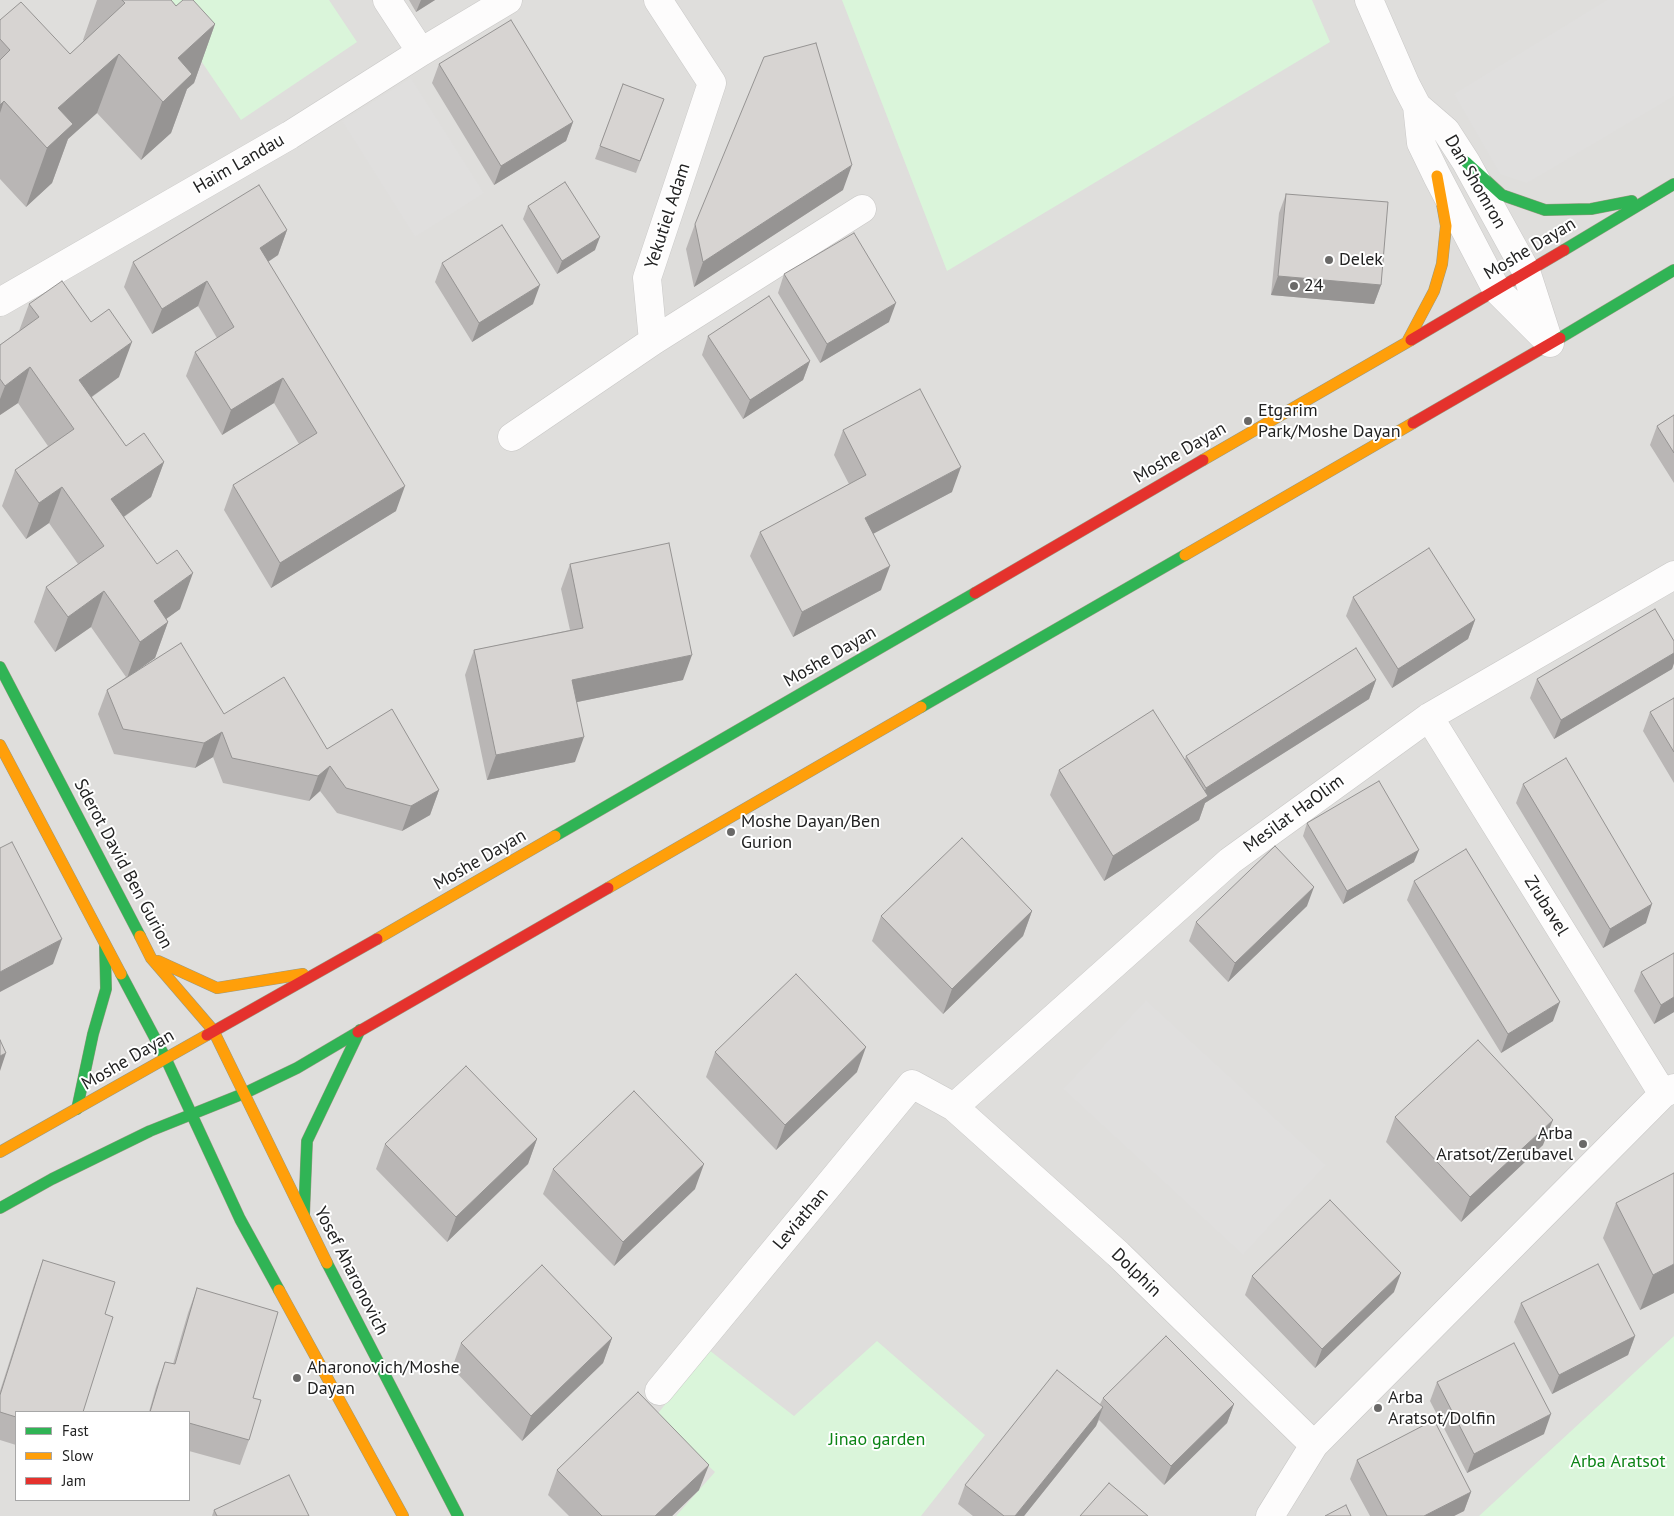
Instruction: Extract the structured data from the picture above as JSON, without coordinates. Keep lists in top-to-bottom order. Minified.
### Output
{"streets":{"main road":["Moshe Dayan","Sderot David Ben Gurion","Yosef Aharonovich"],"street":["Haim Landau","Dan Shomron","Yekutiel Adam","Mesilat HaOlim","Zrubavel","Leviathan","Dolphin"]},"crossings":[["Dan Shomron","Moshe Dayan"],["Moshe Dayan","Sderot David Ben Gurion"],["Mesilat HaOlim","Zrubavel"],["Mesilat HaOlim","Leviathan"],["Mesilat HaOlim","Dolphin"],["Sderot David Ben Gurion","Yosef Aharonovich"],["Leviathan","Dolphin"]],"parks":["Jinao garden","Arba Aratsot"],"places":["Delek","24","Etgarim Park/Moshe Dayan","Moshe Dayan/Ben Gurion","Arba Aratsot/Zerubavel","Aharonovich/Moshe Dayan","Arba Aratsot/Dolfin"],"legend":["Fast","Slow","Jam"]}
